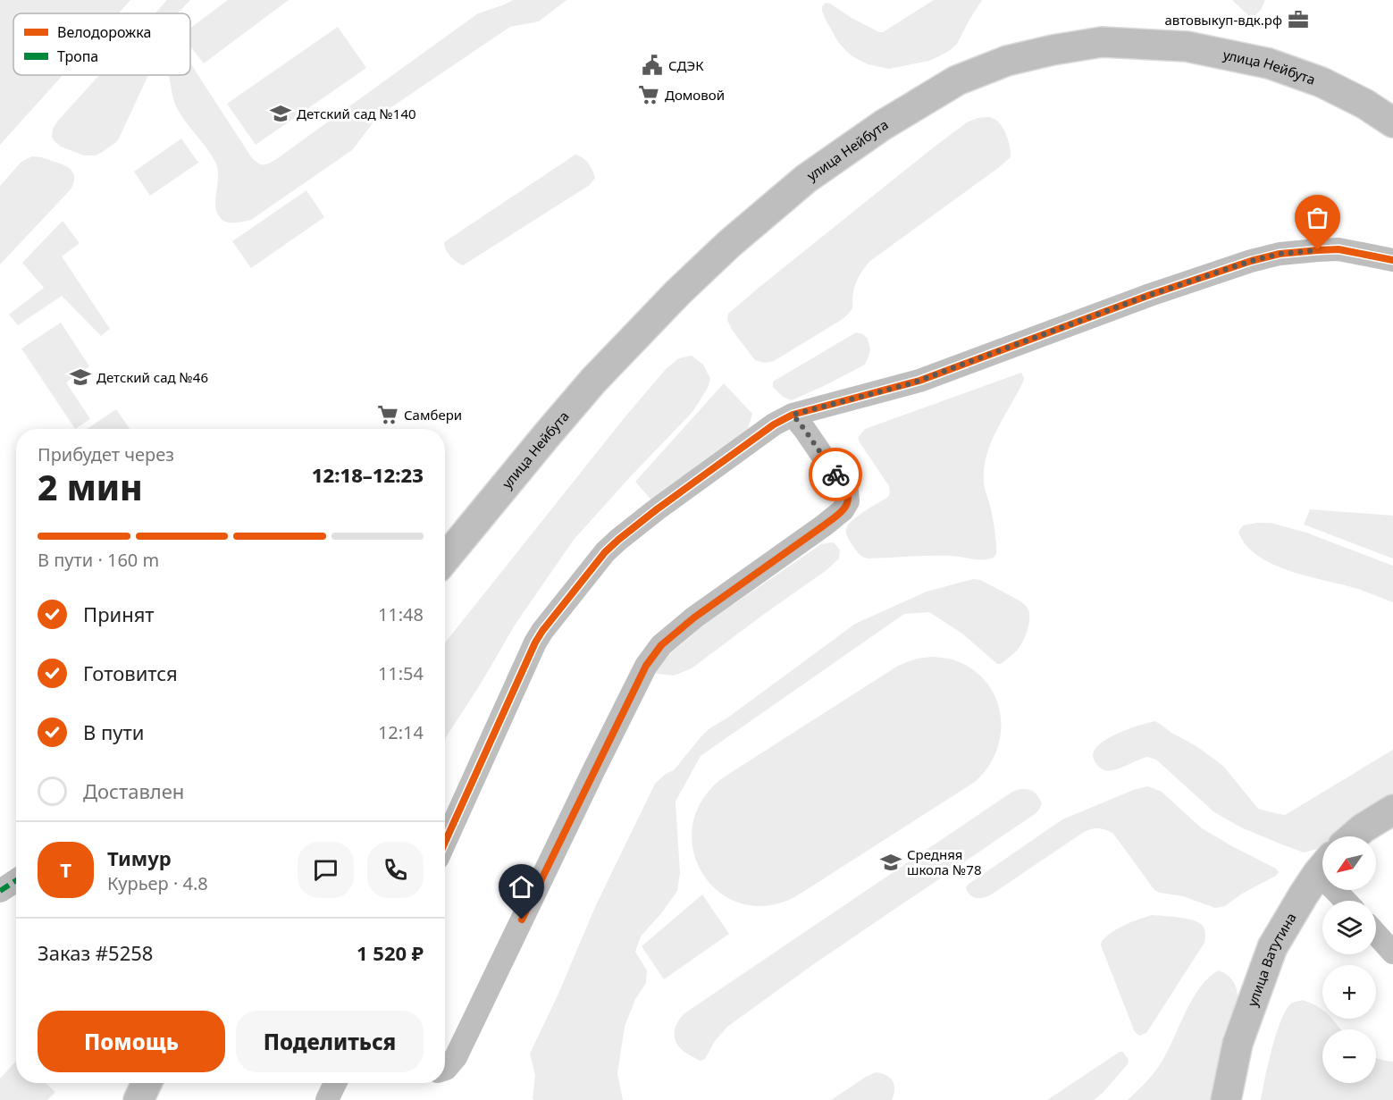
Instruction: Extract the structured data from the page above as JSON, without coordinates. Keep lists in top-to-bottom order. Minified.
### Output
{"streets":{"main road":["улица Нейбута","улица Ватутина"]},"places":{"office":["автовыкуп-вдк.рф"],"public building":["СДЭК"],"supermarket":["Домовой","Самбери"],"school or university":["Детский сад №140","Детский сад №46","Средняя школа №78"]},"legend":["Велодорожка","Тропа"],"north":"bottom left","page":{"heading":["2 мин","Прибудет через","12:18–12:23"],"panel":["Тимур","Курьер · 4.8","Заказ #5258","1 520 ₽"],"bar":"В пути · 160 m","list":[["Принят","11:48"],["Готовится","11:54"],["В пути","12:14"],"Доставлен"],"map_buttons":["+","−"],"round":"Т","buttons":["Помощь","Поделиться"]}}
